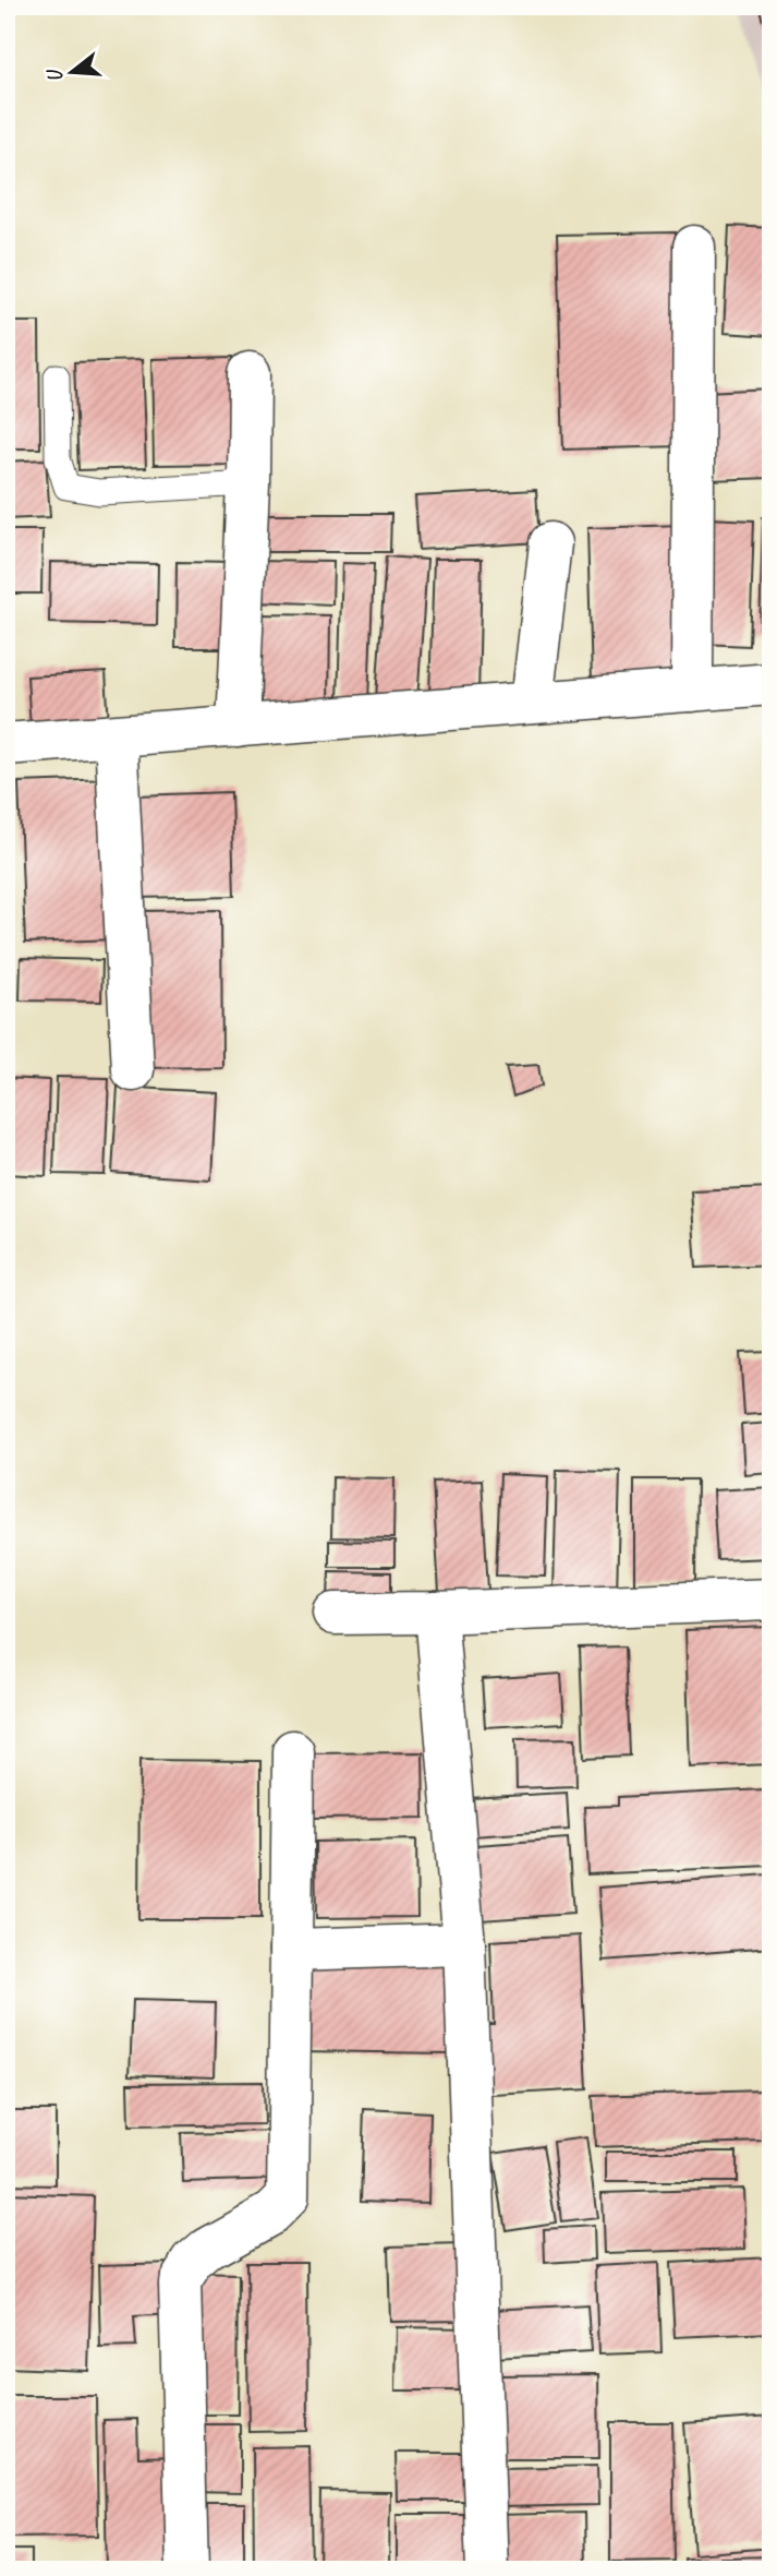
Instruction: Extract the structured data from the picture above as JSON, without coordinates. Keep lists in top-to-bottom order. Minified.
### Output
{"north":"left"}
